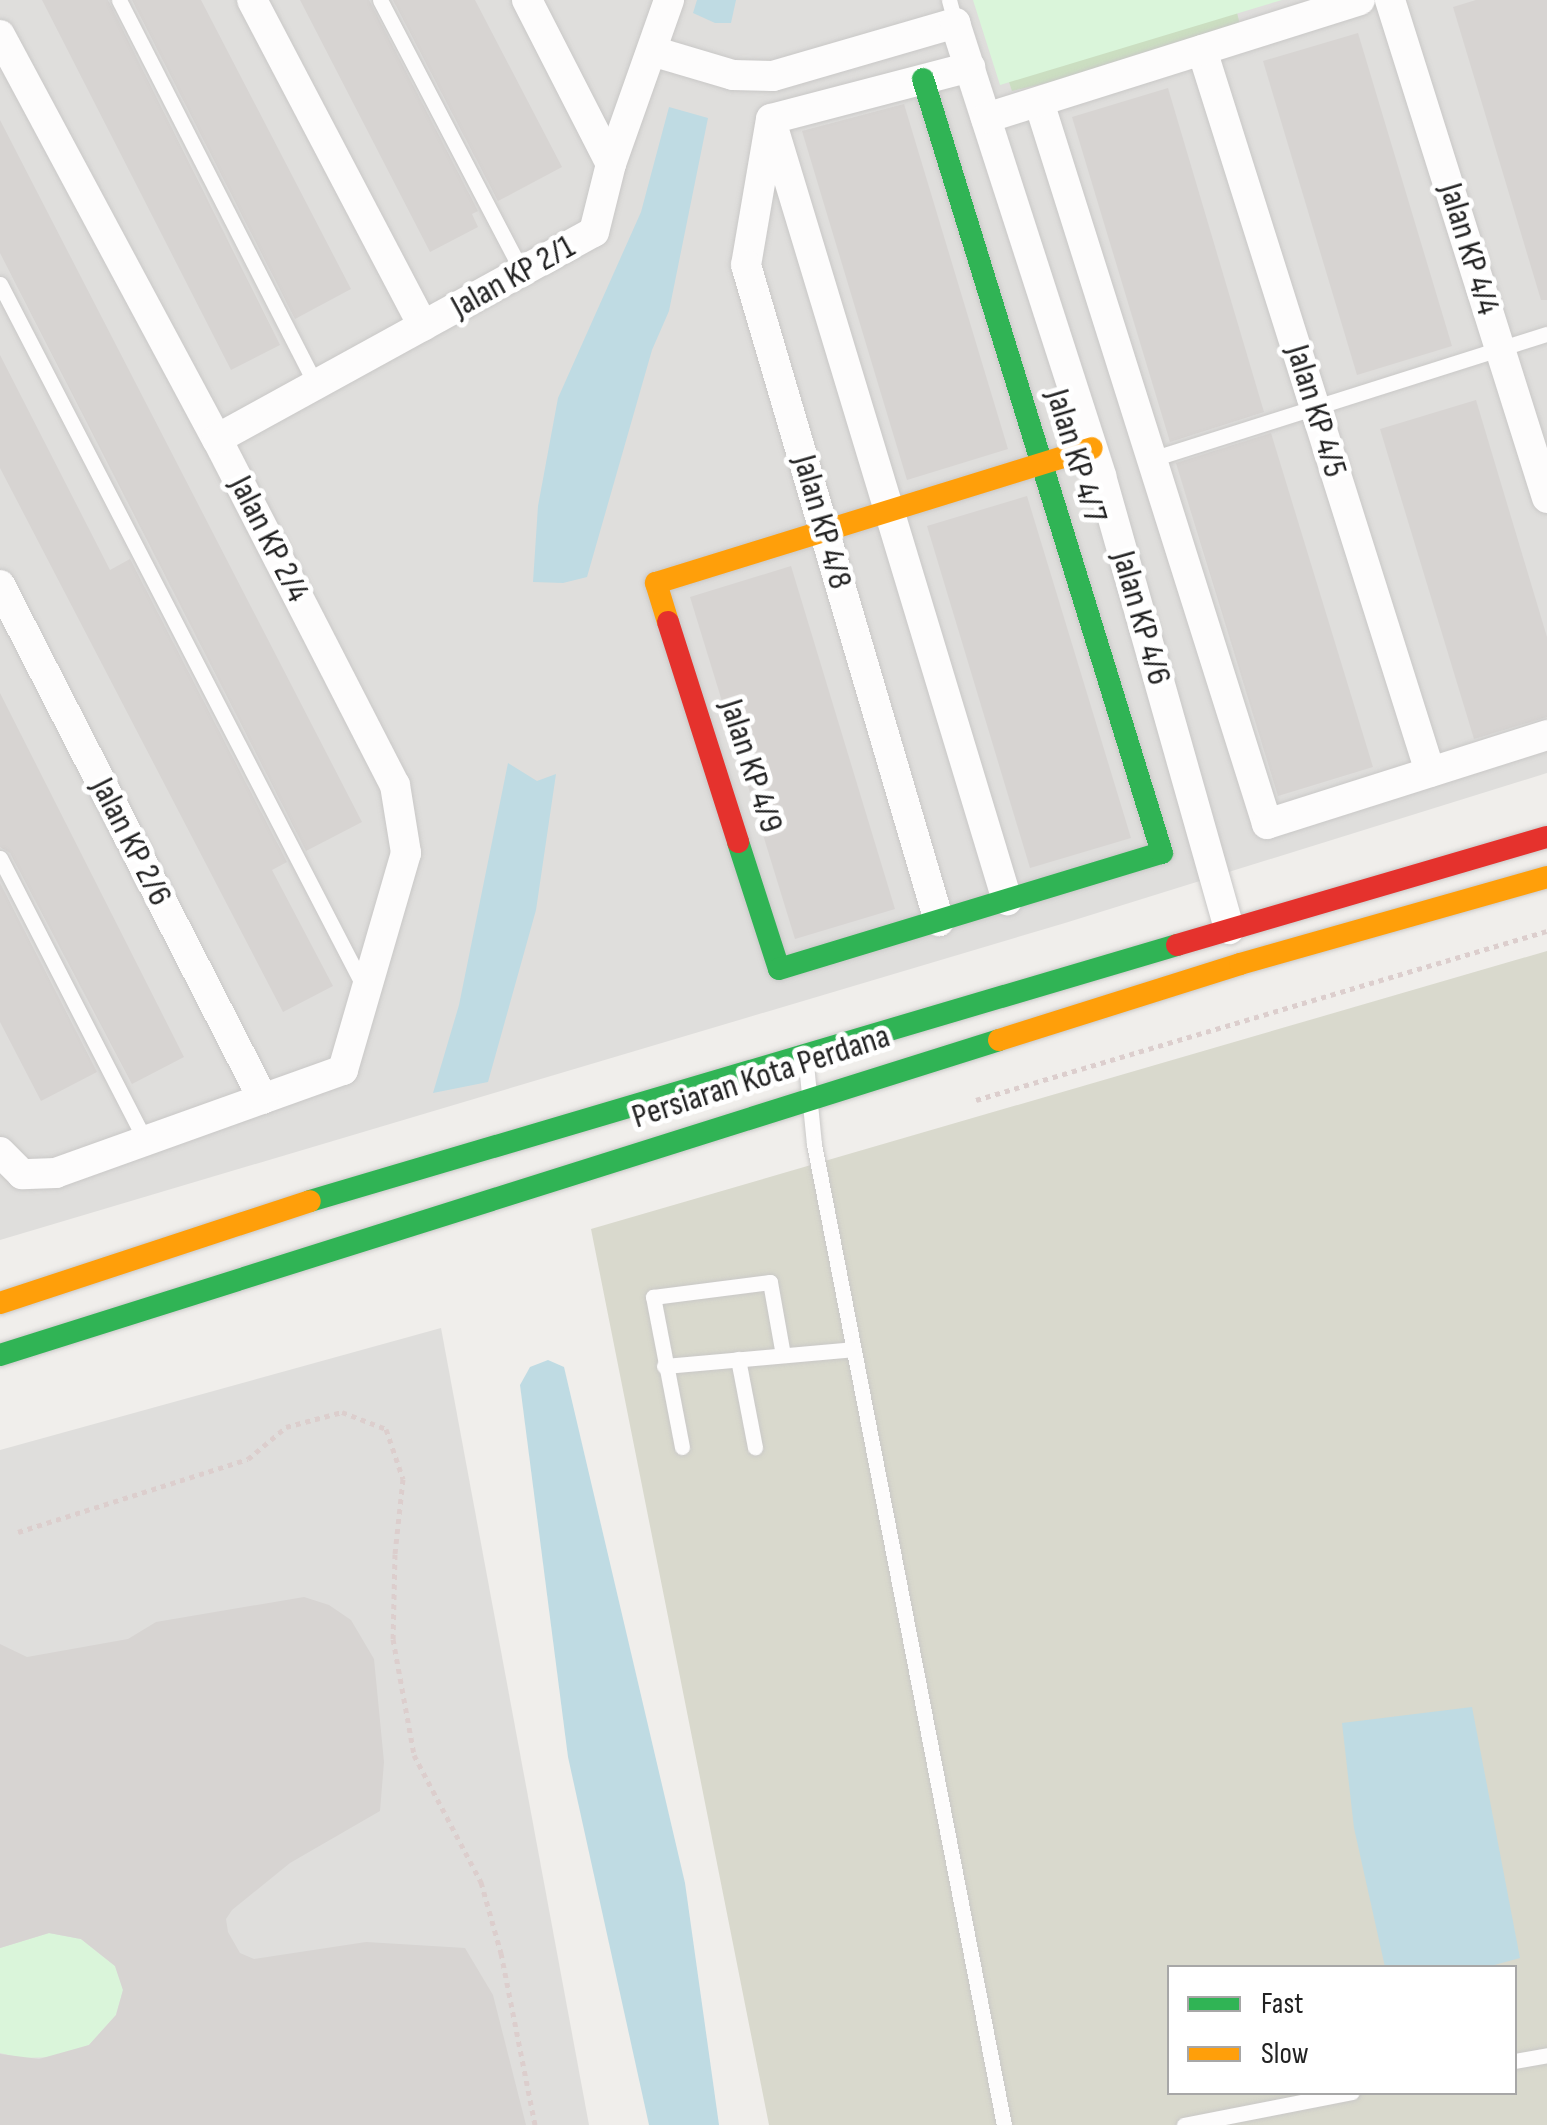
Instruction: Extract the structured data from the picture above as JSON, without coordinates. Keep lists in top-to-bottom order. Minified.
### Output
{"streets":{"street":["Jalan KP 4/4","Jalan KP 2/1","Jalan KP 4/5","Jalan KP 4/7","Jalan KP 4/8","Jalan KP 2/4","Jalan KP 4/6","Jalan KP 4/9","Jalan KP 2/6","Persiaran Kota Perdana"]},"crossings":[["Jalan KP 2/1","Jalan KP 2/4"],["Jalan KP 4/5","Jalan KP 4/6"],["Jalan KP 4/7","Jalan KP 4/8"],["Jalan KP 4/8","Jalan KP 4/9"],["Jalan KP 2/4","Jalan KP 2/6"],["Jalan KP 4/6","Persiaran Kota Perdana"]],"legend":["Fast","Slow"]}
